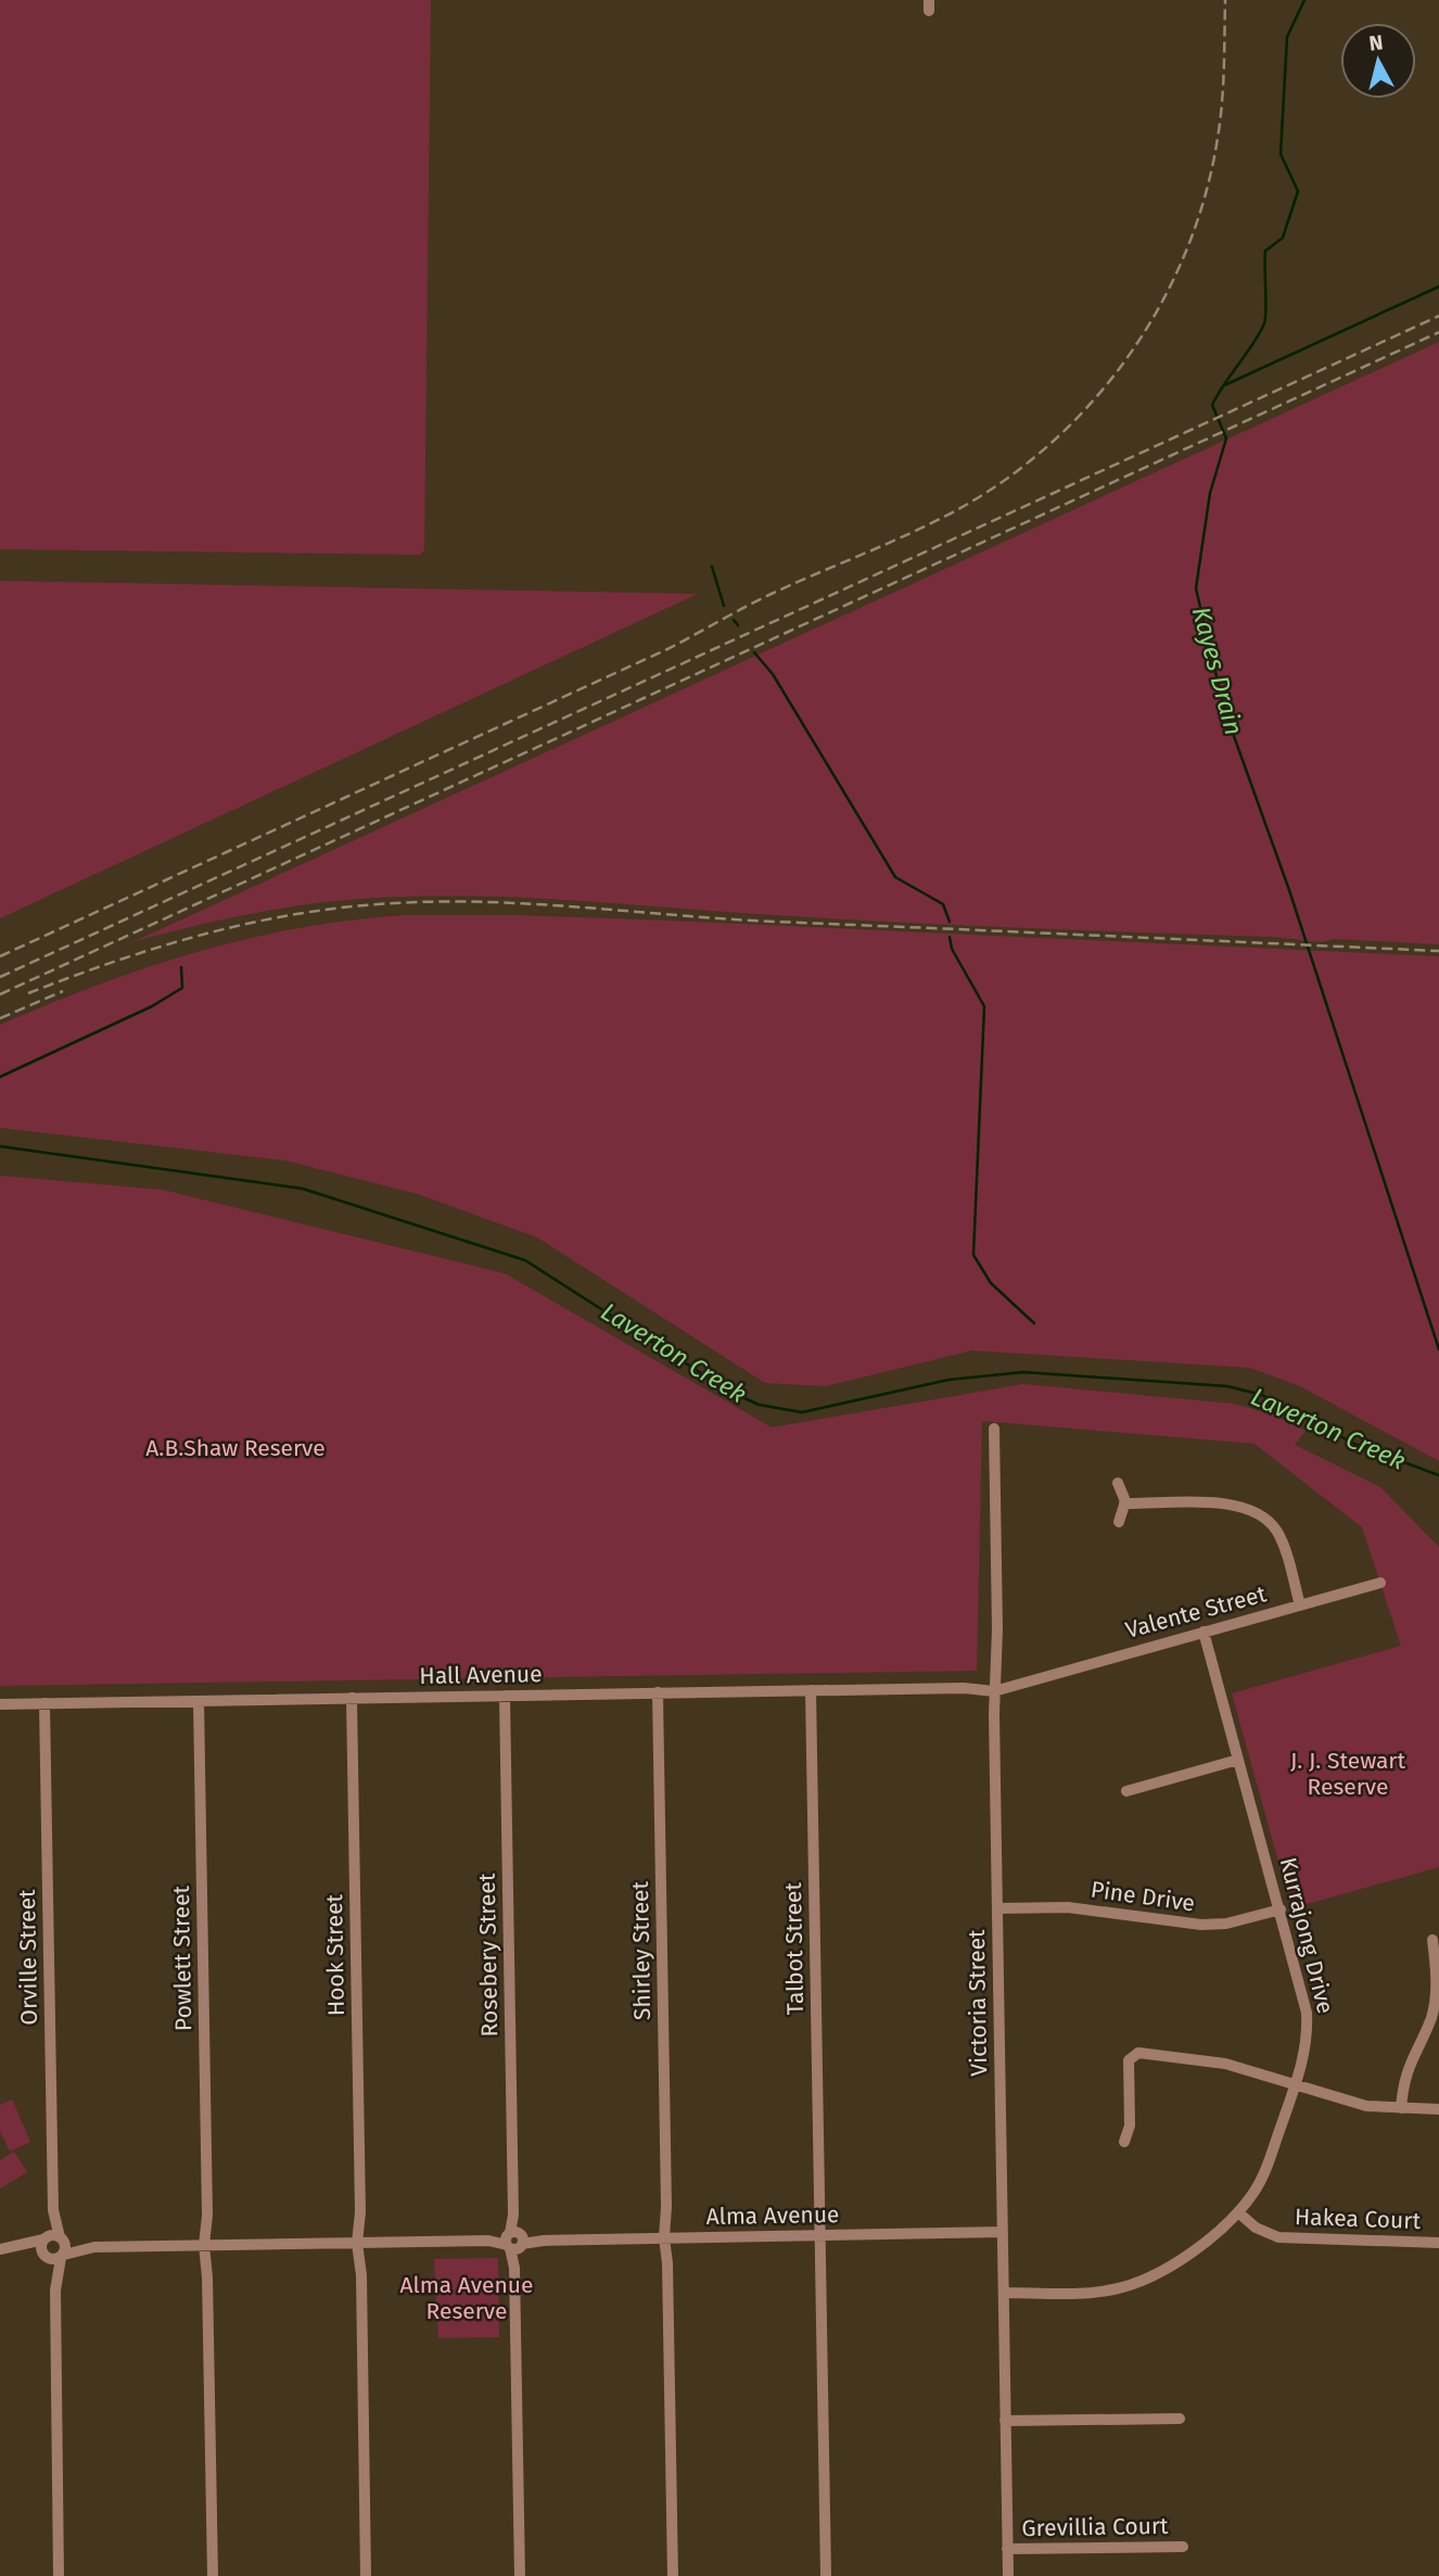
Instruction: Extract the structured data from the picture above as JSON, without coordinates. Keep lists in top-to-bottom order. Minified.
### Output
{"streets":{"street":["Valente Street","Hall Avenue","Pine Drive","Kurrajong Drive","Talbot Street","Shirley Street","Hook Street","Rosebery Street","Orville Street","Powlett Street","Victoria Street","Alma Avenue","Hakea Court","Grevillia Court"]},"crossings":[["Valente Street","Hall Avenue"],["Valente Street","Kurrajong Drive"],["Valente Street","Victoria Street"],["Hall Avenue","Talbot Street"],["Hall Avenue","Shirley Street"],["Hall Avenue","Hook Street"],["Hall Avenue","Rosebery Street"],["Hall Avenue","Orville Street"],["Hall Avenue","Powlett Street"],["Hall Avenue","Victoria Street"],["Pine Drive","Kurrajong Drive"],["Pine Drive","Victoria Street"],["Kurrajong Drive","Victoria Street"],["Kurrajong Drive","Hakea Court"],["Talbot Street","Alma Avenue"],["Shirley Street","Alma Avenue"],["Hook Street","Alma Avenue"],["Rosebery Street","Alma Avenue"],["Orville Street","Alma Avenue"],["Powlett Street","Alma Avenue"],["Victoria Street","Alma Avenue"],["Victoria Street","Grevillia Court"]],"water":["Kayes Drain","Laverton Creek"],"parks":["A.B.Shaw Reserve","J. J. Stewart Reserve","Alma Avenue Reserve"],"north":"top"}
